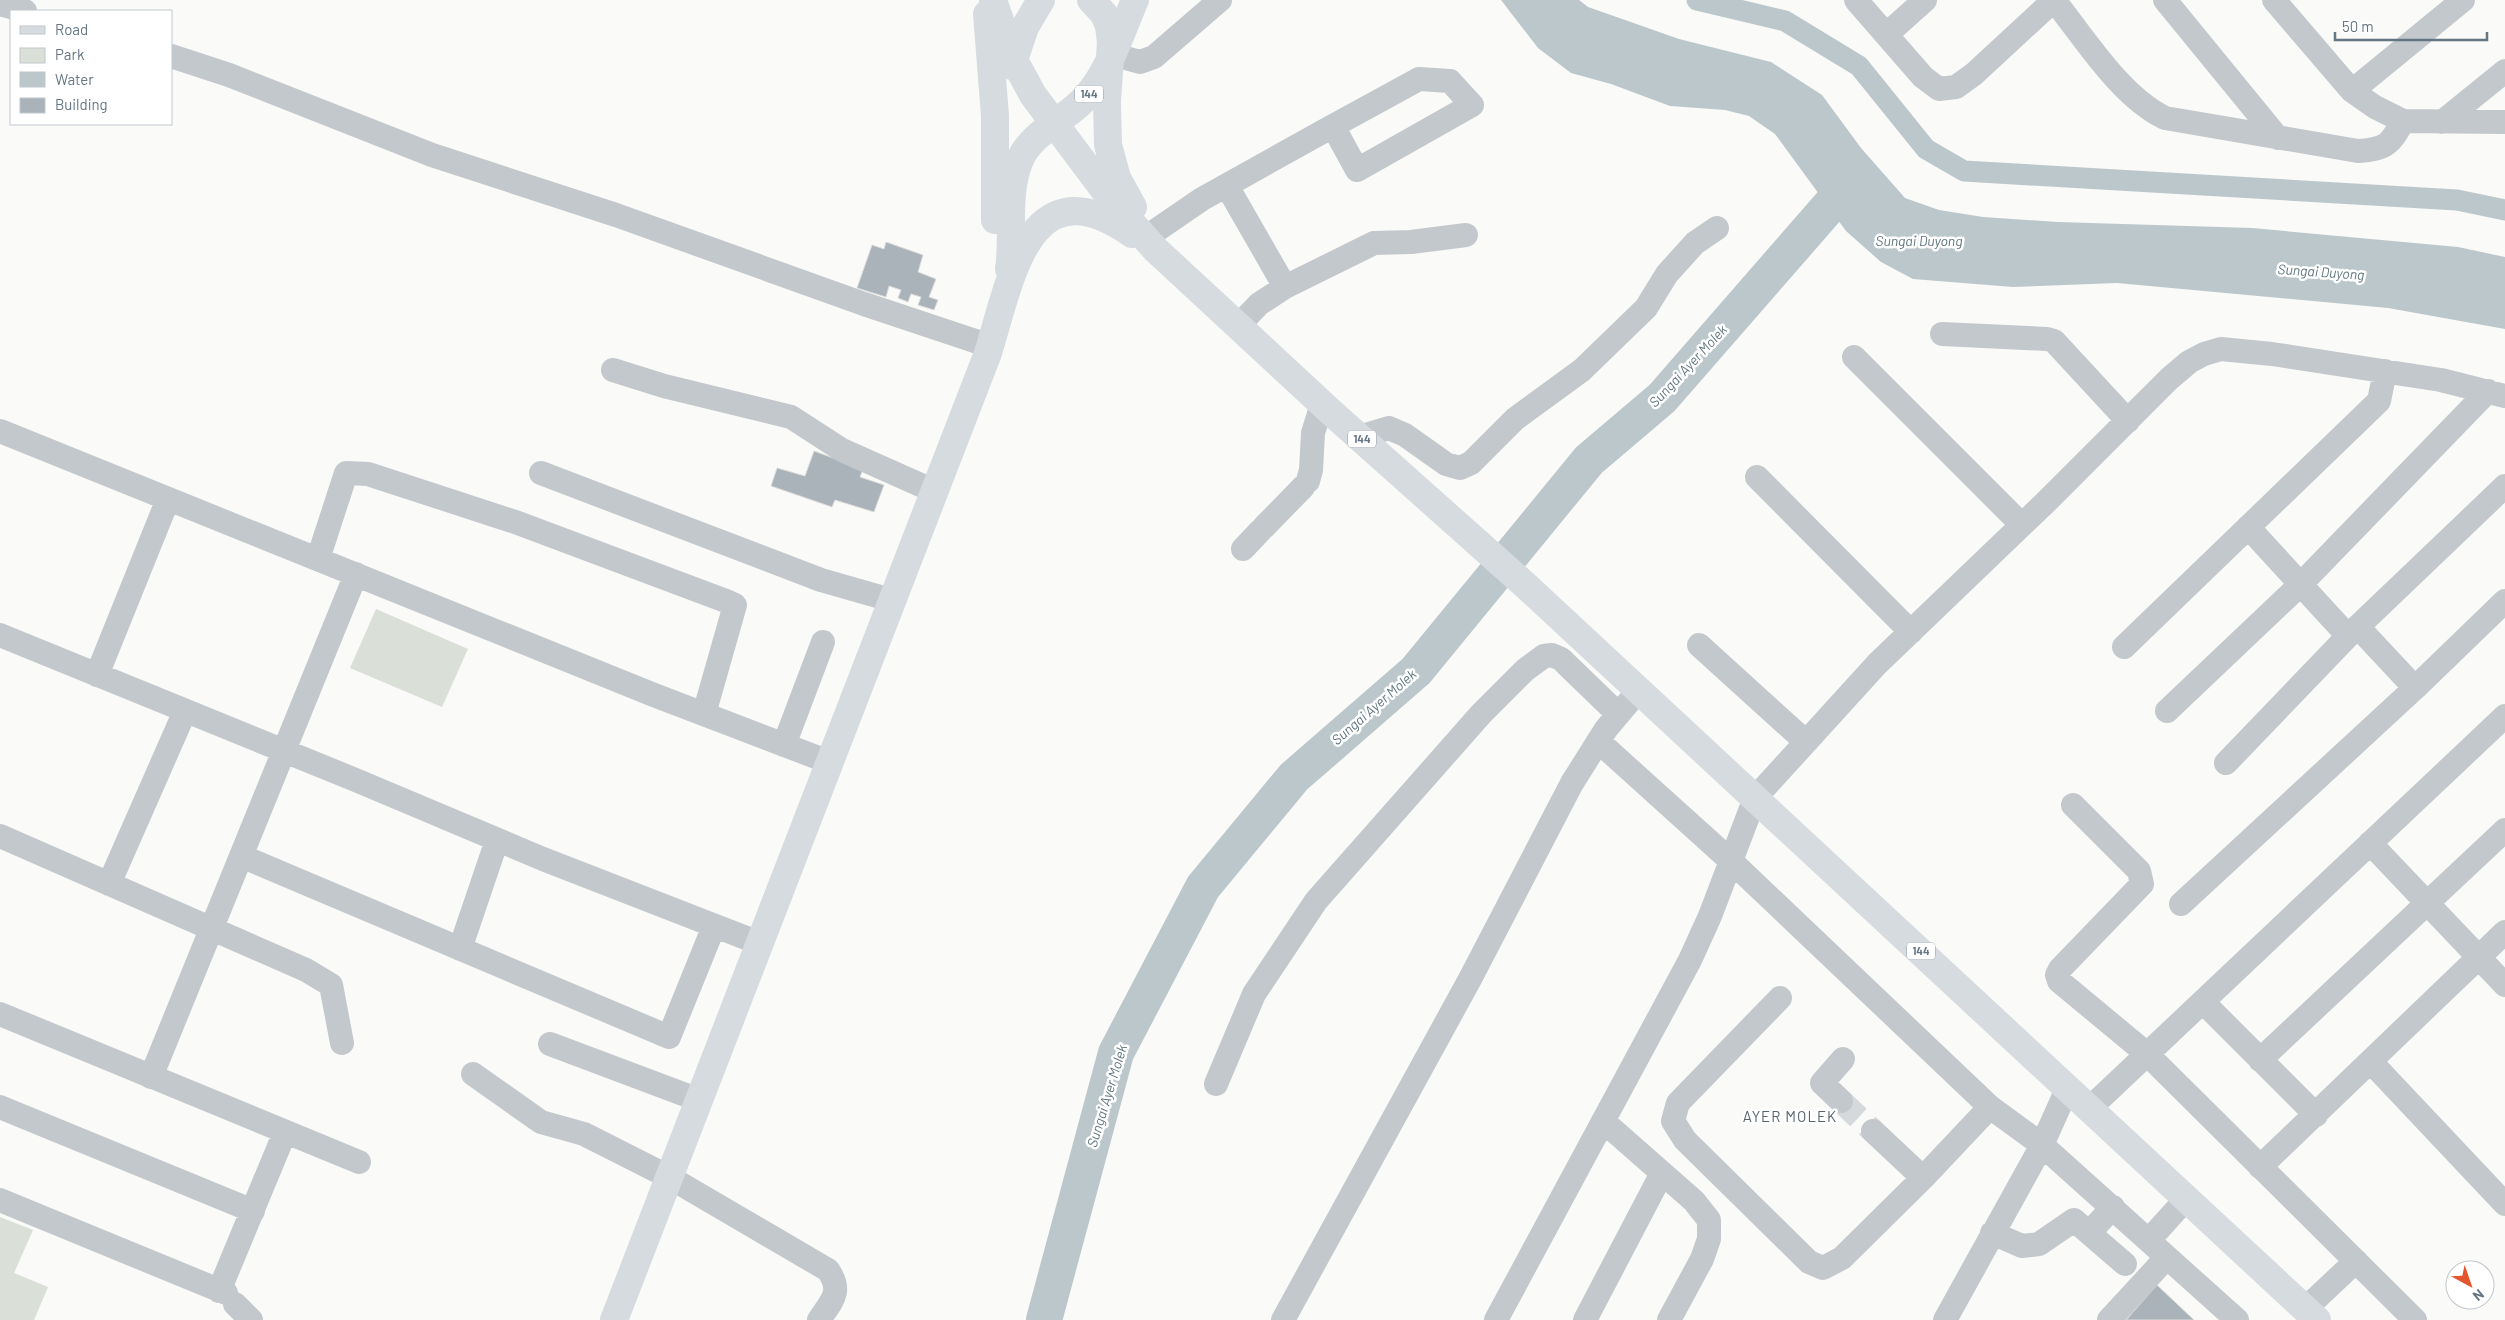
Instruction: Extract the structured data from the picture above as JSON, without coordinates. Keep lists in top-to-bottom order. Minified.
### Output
{"streets":{"main road":["144"]},"districts":["AYER MOLEK"],"water":["Sungai Duyong","Sungai Ayer Molek"],"legend":["Road","Park","Water","Building"],"scale_bar":"50 m","north":"bottom right"}
